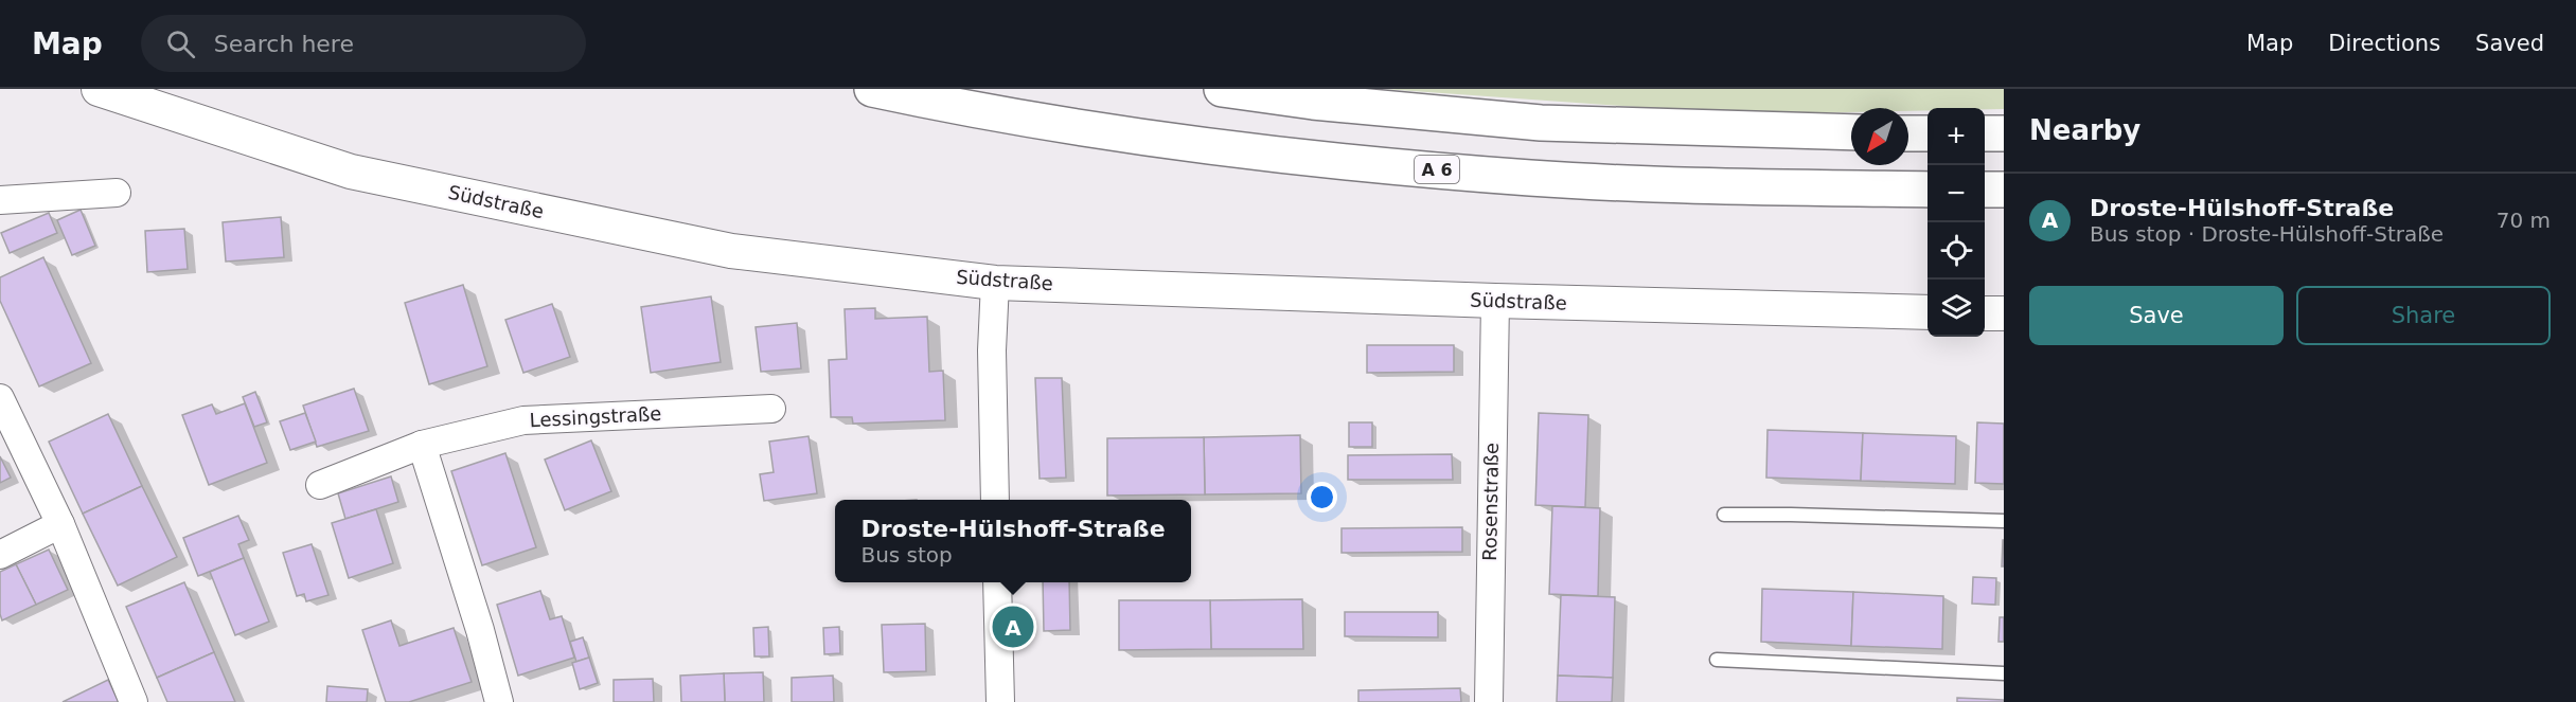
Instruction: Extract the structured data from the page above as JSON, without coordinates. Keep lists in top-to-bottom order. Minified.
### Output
{"streets":{"highway":["A 6"],"street":["Südstraße","Lessingstraße","Rosenstraße"]},"crossings":[["Südstraße","Rosenstraße"]],"north":"bottom left","page":{"header":"Map","search":"Search here","nav":["Map","Directions","Saved"],"heading":"Nearby","map_buttons":["+","−"],"list":[{"mark":"A","name":"Droste-Hülshoff-Straße","note":"Bus stop · Droste-Hülshoff-Straße","value":"70 m"}],"buttons":["Save","Share"],"popup":["Droste-Hülshoff-Straße","Bus stop"],"pins":"A"}}
